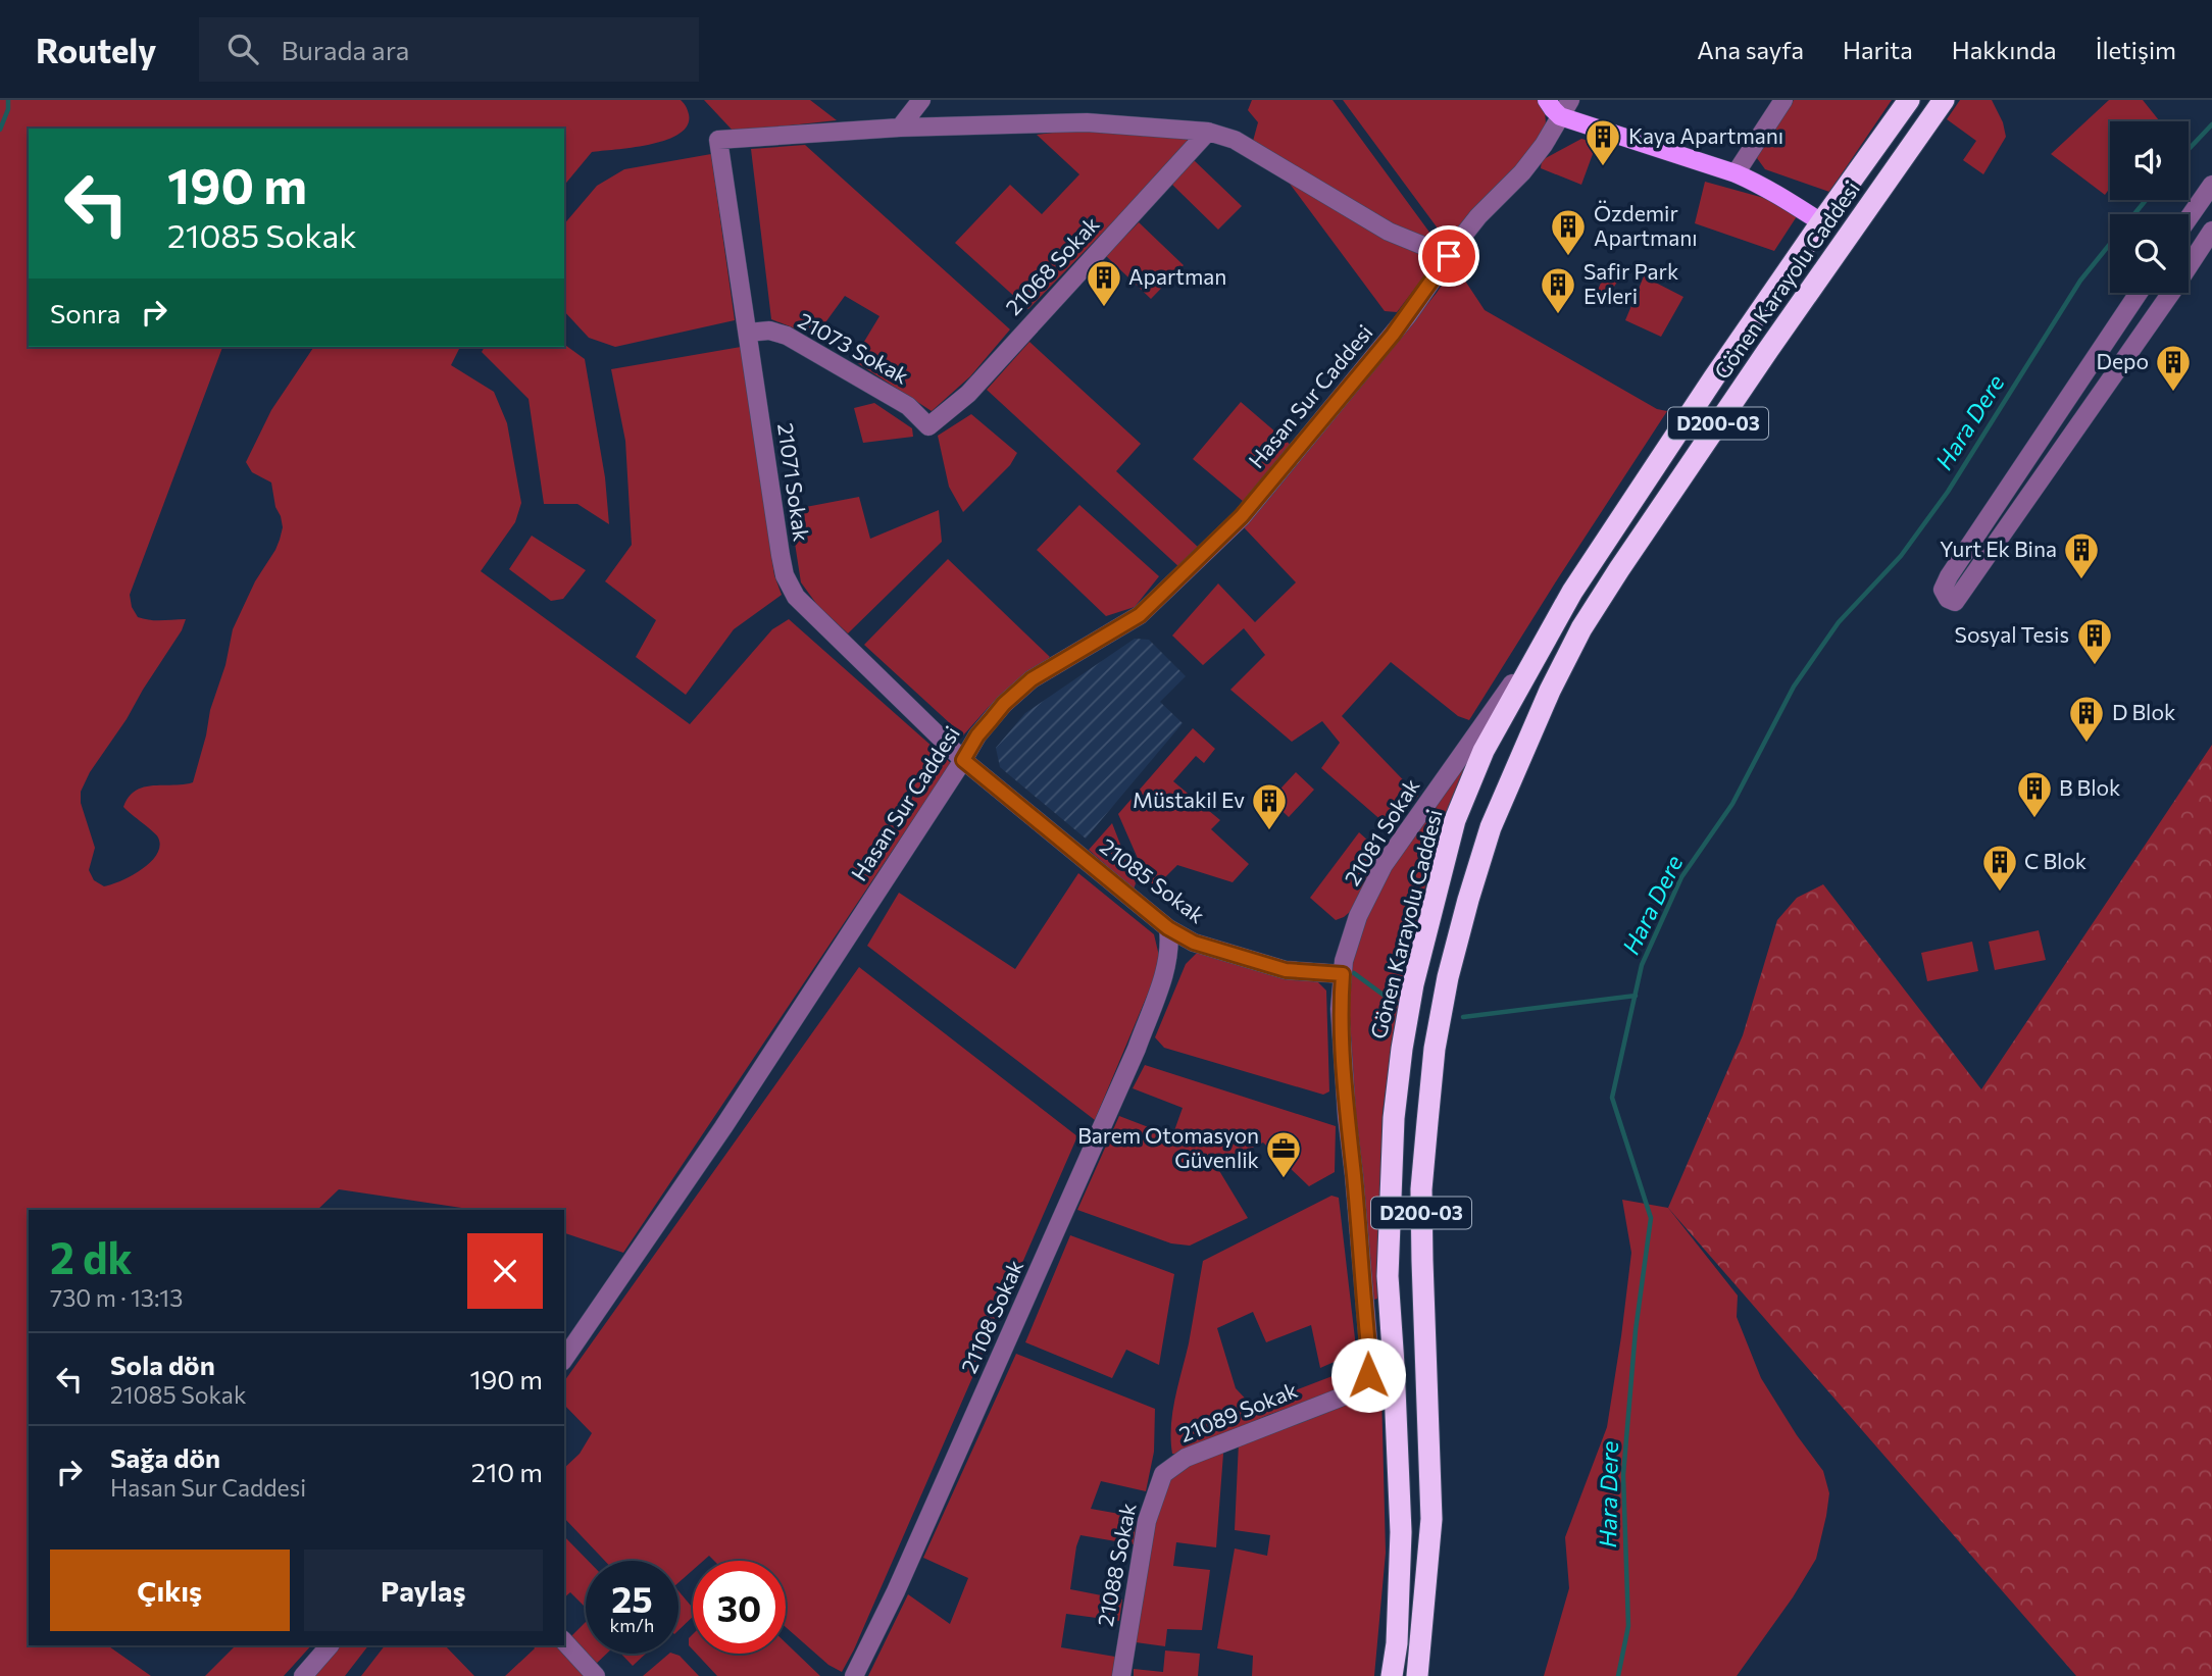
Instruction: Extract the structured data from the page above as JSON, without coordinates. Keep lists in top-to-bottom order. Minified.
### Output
{"streets":{"highway":["Gönen Karayolu Caddesi","D200-03"],"street":["21068 Sokak","21073 Sokak","Hasan Sur Caddesi","21071 Sokak","21081 Sokak","21085 Sokak","21108 Sokak","21089 Sokak","21088 Sokak"]},"crossings":[["21068 Sokak","21073 Sokak"],["Gönen Karayolu Caddesi","21081 Sokak"],["21073 Sokak","21071 Sokak"],["Hasan Sur Caddesi","21071 Sokak"],["Hasan Sur Caddesi","21085 Sokak"],["21071 Sokak","21085 Sokak"],["21081 Sokak","21085 Sokak"],["21081 Sokak","21089 Sokak"],["21085 Sokak","21108 Sokak"],["21089 Sokak","21088 Sokak"]],"water":["Hara Dere"],"places":{"building":["Kaya Apartmanı","Özdemir Apartmanı","Apartman","Safir Park Evleri","Depo","Yurt Ek Bina","Sosyal Tesis","D Blok","B Blok","Müstakil Ev","C Blok"],"office":["Barem Otomasyon Güvenlik"]},"page":{"header":"Routely","search":"Burada ara","nav":["Ana sayfa","Harita","Hakkında","İletişim"],"turn":["190 m","21085 Sokak"],"then":"Sonra","heading":["2 dk","730 m · 13:13"],"list":[{"name":"Sola dön","note":"21085 Sokak","value":"190 m"},{"name":"Sağa dön","note":"Hasan Sur Caddesi","value":"210 m"}],"buttons":["Çıkış","Paylaş"],"speed":"25 km/h","limit":"30"}}
